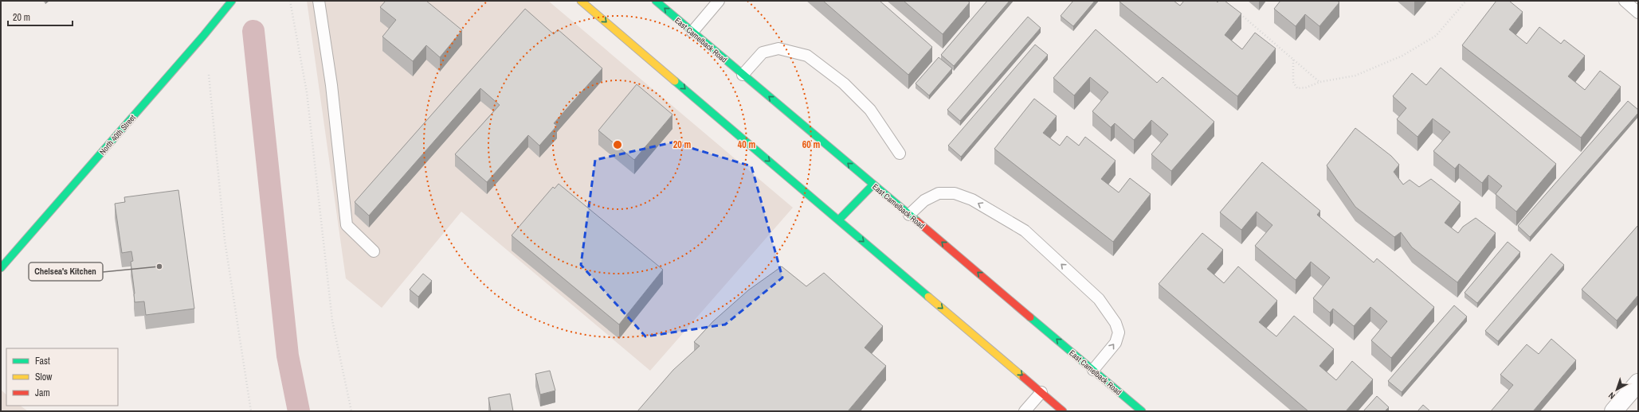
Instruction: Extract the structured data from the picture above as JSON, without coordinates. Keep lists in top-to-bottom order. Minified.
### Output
{"streets":{"main road":["East Camelback Road","North 40th Street"]},"places":["Chelsea's Kitchen"],"legend":["Fast","Slow","Jam"],"scale_bar":"20 m","north":"bottom left","rings":["20 m","40 m","60 m"]}
